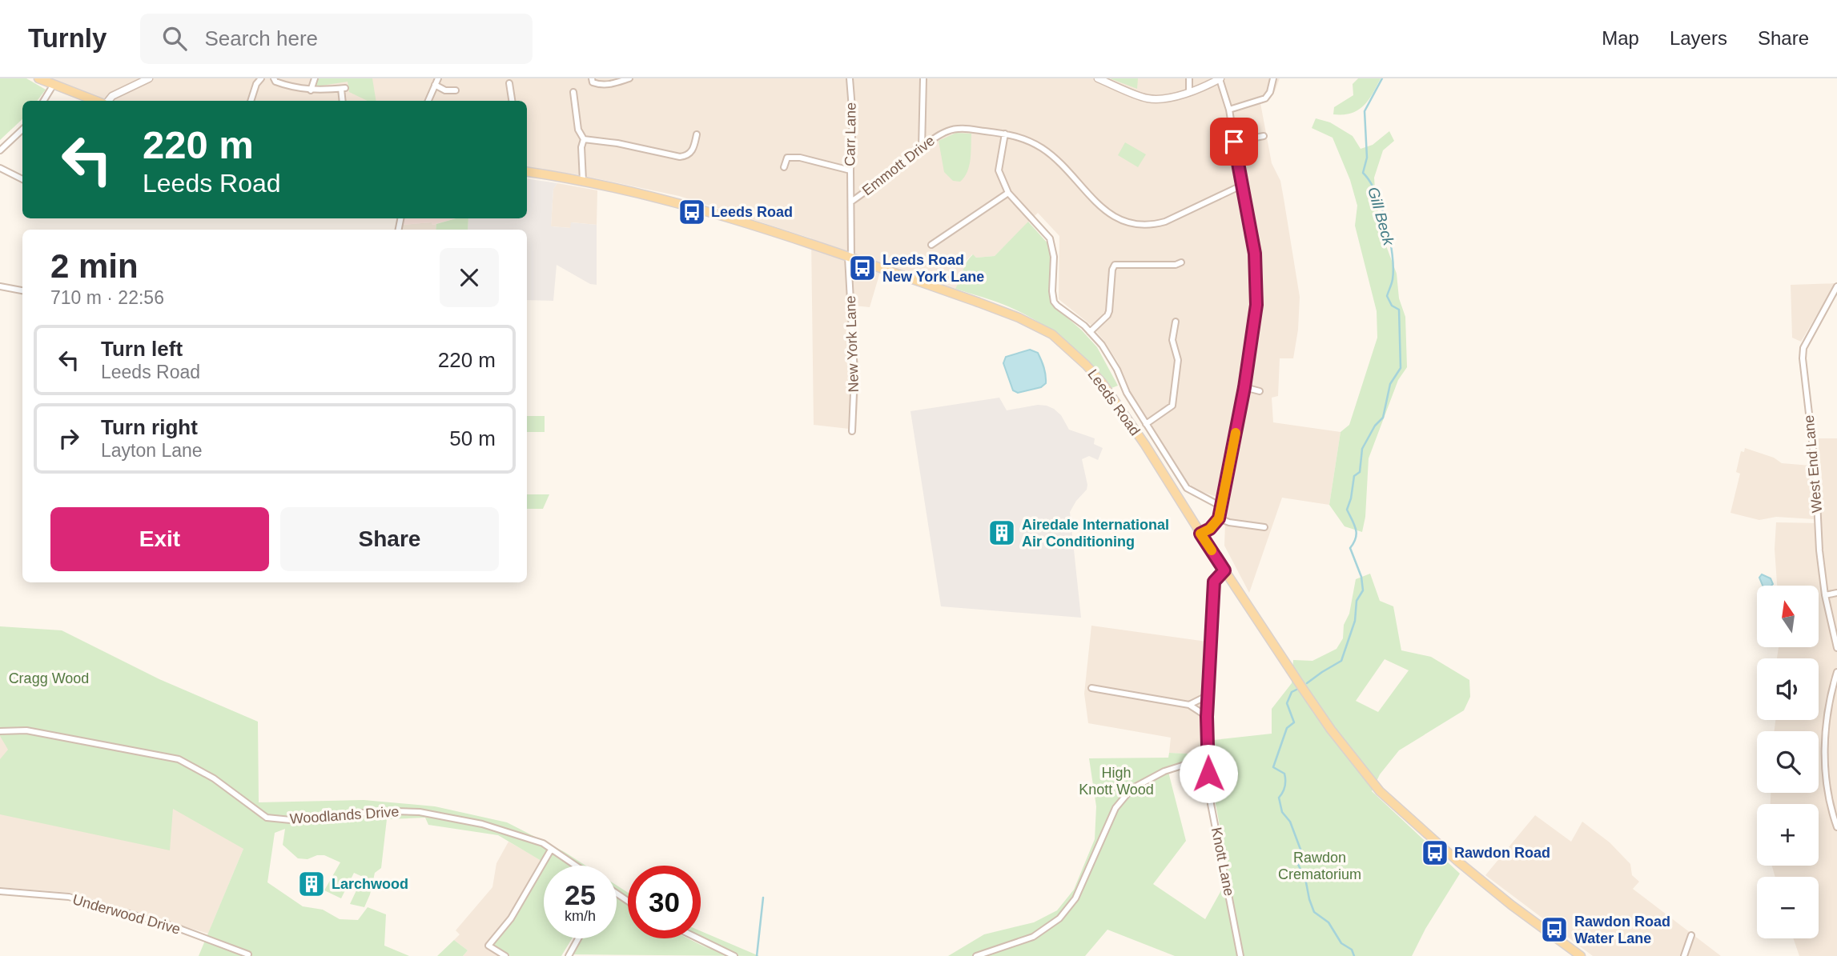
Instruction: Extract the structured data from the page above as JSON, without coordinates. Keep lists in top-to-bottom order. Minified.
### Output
{"streets":{"main road":["Leeds Road"],"street":["Carr Lane","Emmott Drive","New York Lane","West End Lane","Woodlands Drive","Knott Lane","Underwood Drive"]},"crossings":[["Carr Lane","Emmott Drive"],["Carr Lane","New York Lane"],["Carr Lane","Leeds Road"],["New York Lane","Leeds Road"],["Leeds Road","Knott Lane"]],"water":["Gill Beck"],"parks":["Cragg Wood","High Knott Wood","Rawdon Crematorium"],"places":{"bus stop":["Leeds Road","Leeds Road New York Lane","Rawdon Road","Rawdon Road Water Lane"],"building":["Airedale International Air Conditioning","Larchwood"]},"north":"top","page":{"header":"Turnly","search":"Search here","nav":["Map","Layers","Share"],"turn":["220 m","Leeds Road"],"heading":["2 min","710 m · 22:56"],"list":[{"name":"Turn left","note":"Leeds Road","value":"220 m"},{"name":"Turn right","note":"Layton Lane","value":"50 m"}],"buttons":["Exit","Share"],"map_buttons":["+","−"],"speed":"25 km/h","limit":"30"}}
